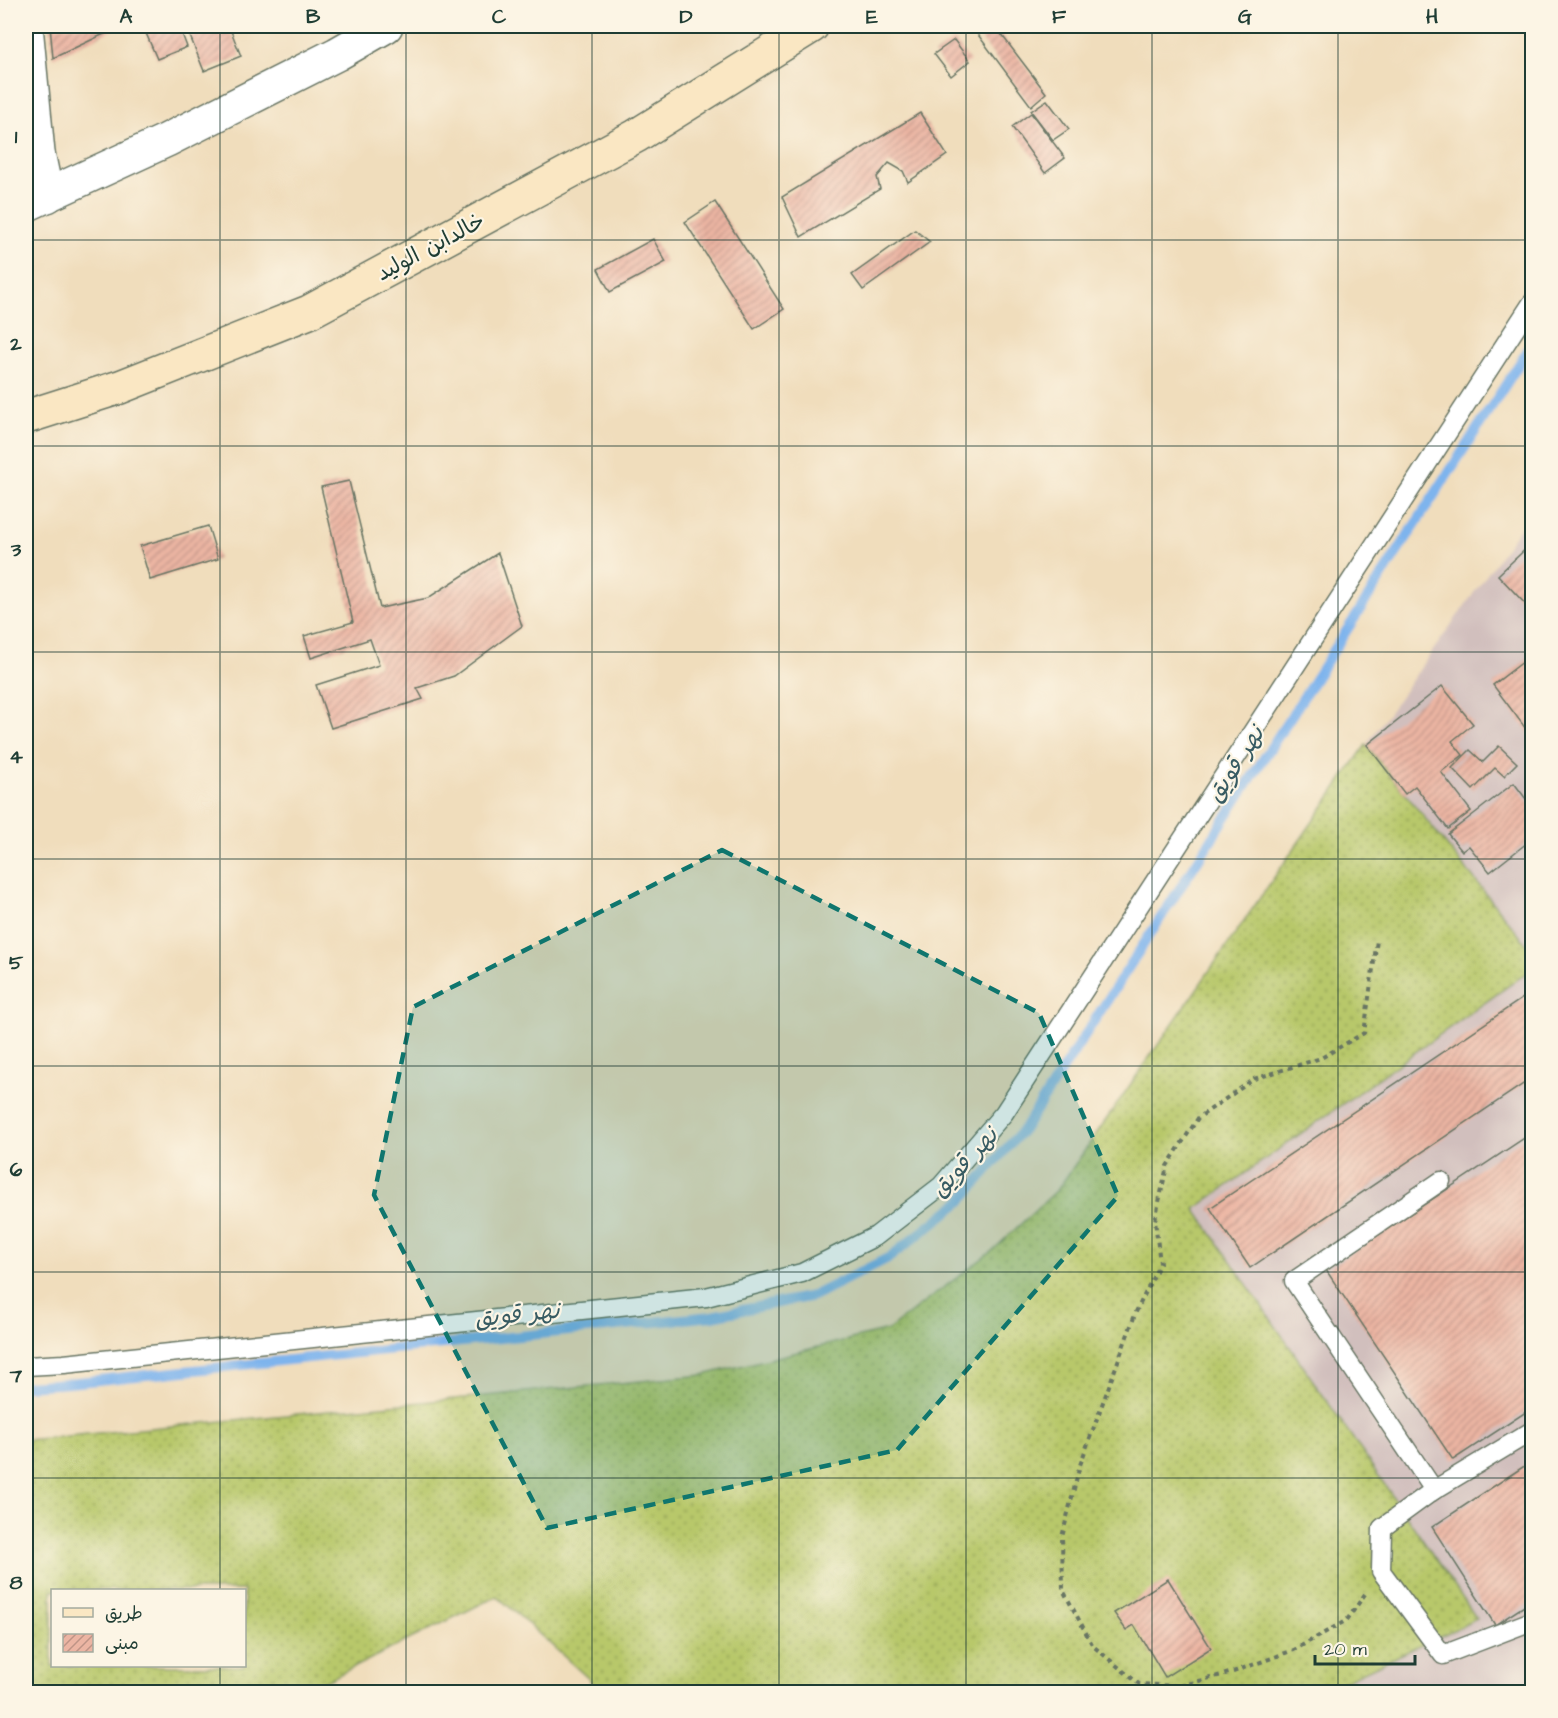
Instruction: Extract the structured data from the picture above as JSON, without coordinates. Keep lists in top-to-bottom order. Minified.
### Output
{"streets":{"main road":["خالدابن الوليد"]},"water":["نهر قويق"],"legend":["طريق","مبنى"],"scale_bar":"20 m","grid":{"columns":["A","B","C","D","E","F","G","H"],"rows":["1","2","3","4","5","6","7","8"]}}
